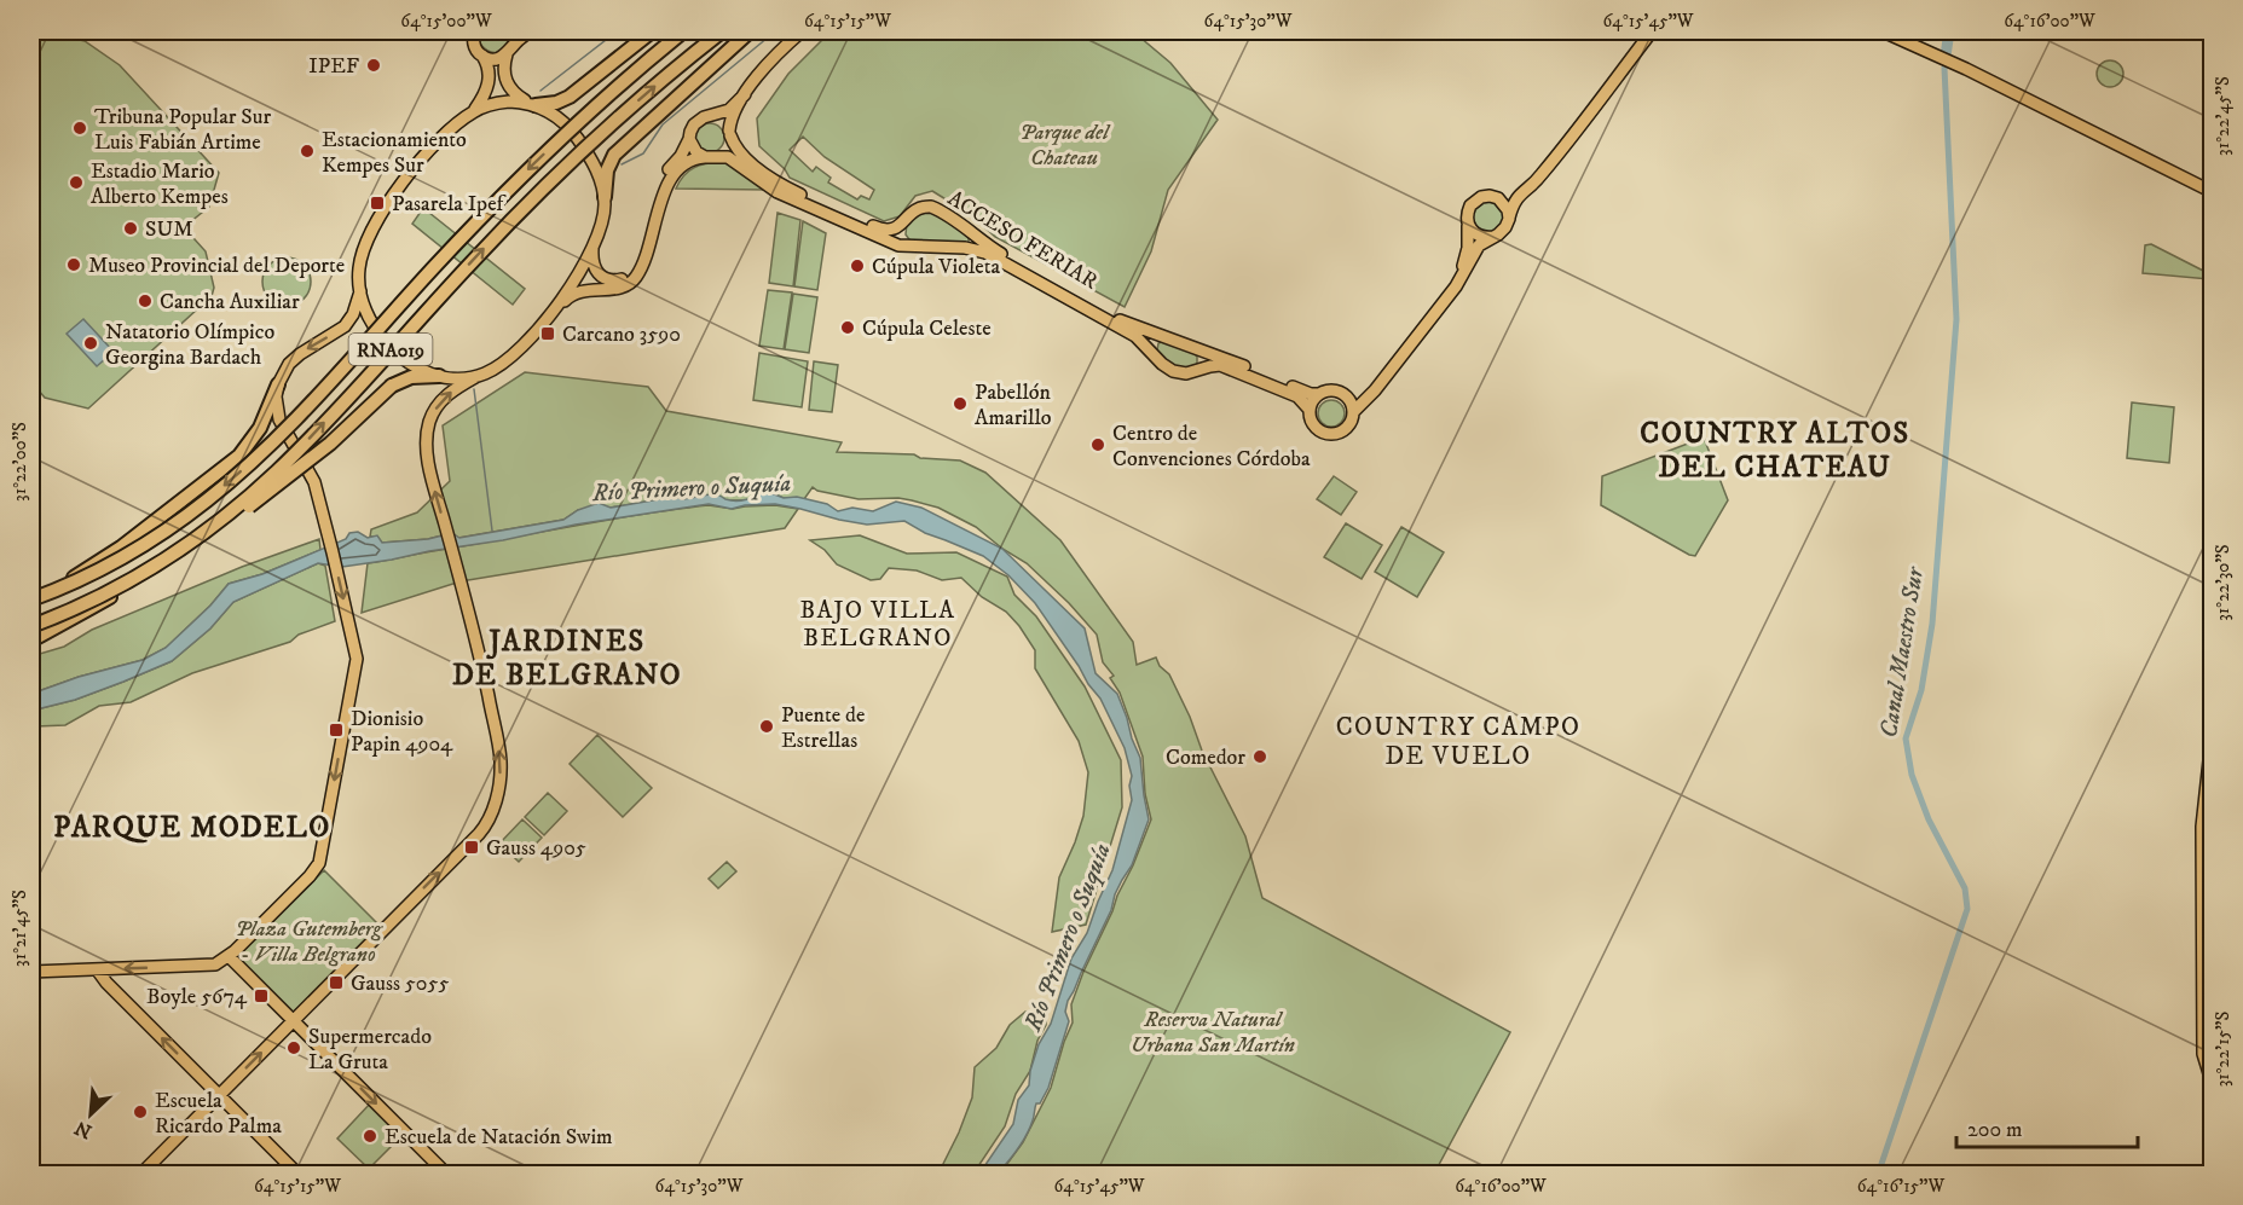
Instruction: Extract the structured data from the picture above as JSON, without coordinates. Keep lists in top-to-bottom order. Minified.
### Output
{"streets":{"highway":["RNA019"],"main road":["ACCESO FERIAR"]},"districts":["COUNTRY ALTOS DEL CHATEAU","BAJO VILLA BELGRANO","JARDINES DE BELGRANO","COUNTRY CAMPO DE VUELO","PARQUE MODELO"],"water":["Río Primero o Suquía","Canal Maestro Sur"],"parks":["Parque del Chateau","Plaza Gutemberg - Villa Belgrano","Reserva Natural Urbana San Martín"],"places":{"other":["IPEF","Tribuna Popular Sur Luis Fabián Artime","Estacionamiento Kempes Sur","Estadio Mario Alberto Kempes","SUM","Museo Provincial del Deporte","Cúpula Violeta","Cancha Auxiliar","Cúpula Celeste","Natatorio Olímpico Georgina Bardach","Pabellón Amarillo","Centro de Convenciones Córdoba","Puente de Estrellas","Comedor","Supermercado La Gruta","Escuela Ricardo Palma","Escuela de Natación Swim"],"transit":["Pasarela Ipef","Carcano 3590","Dionisio Papin 4904","Gauss 4905","Gauss 5055","Boyle 5674"]},"scale_bar":"200 m","north":"bottom left","coordinates":["64°15'00\"W","64°15'15\"W","64°15'30\"W","64°15'45\"W","64°16'00\"W","31°22'45\"S","31°22'00\"S","31°22'30\"S","31°21'45\"S","31°22'15\"S","64°16'15\"W"]}
